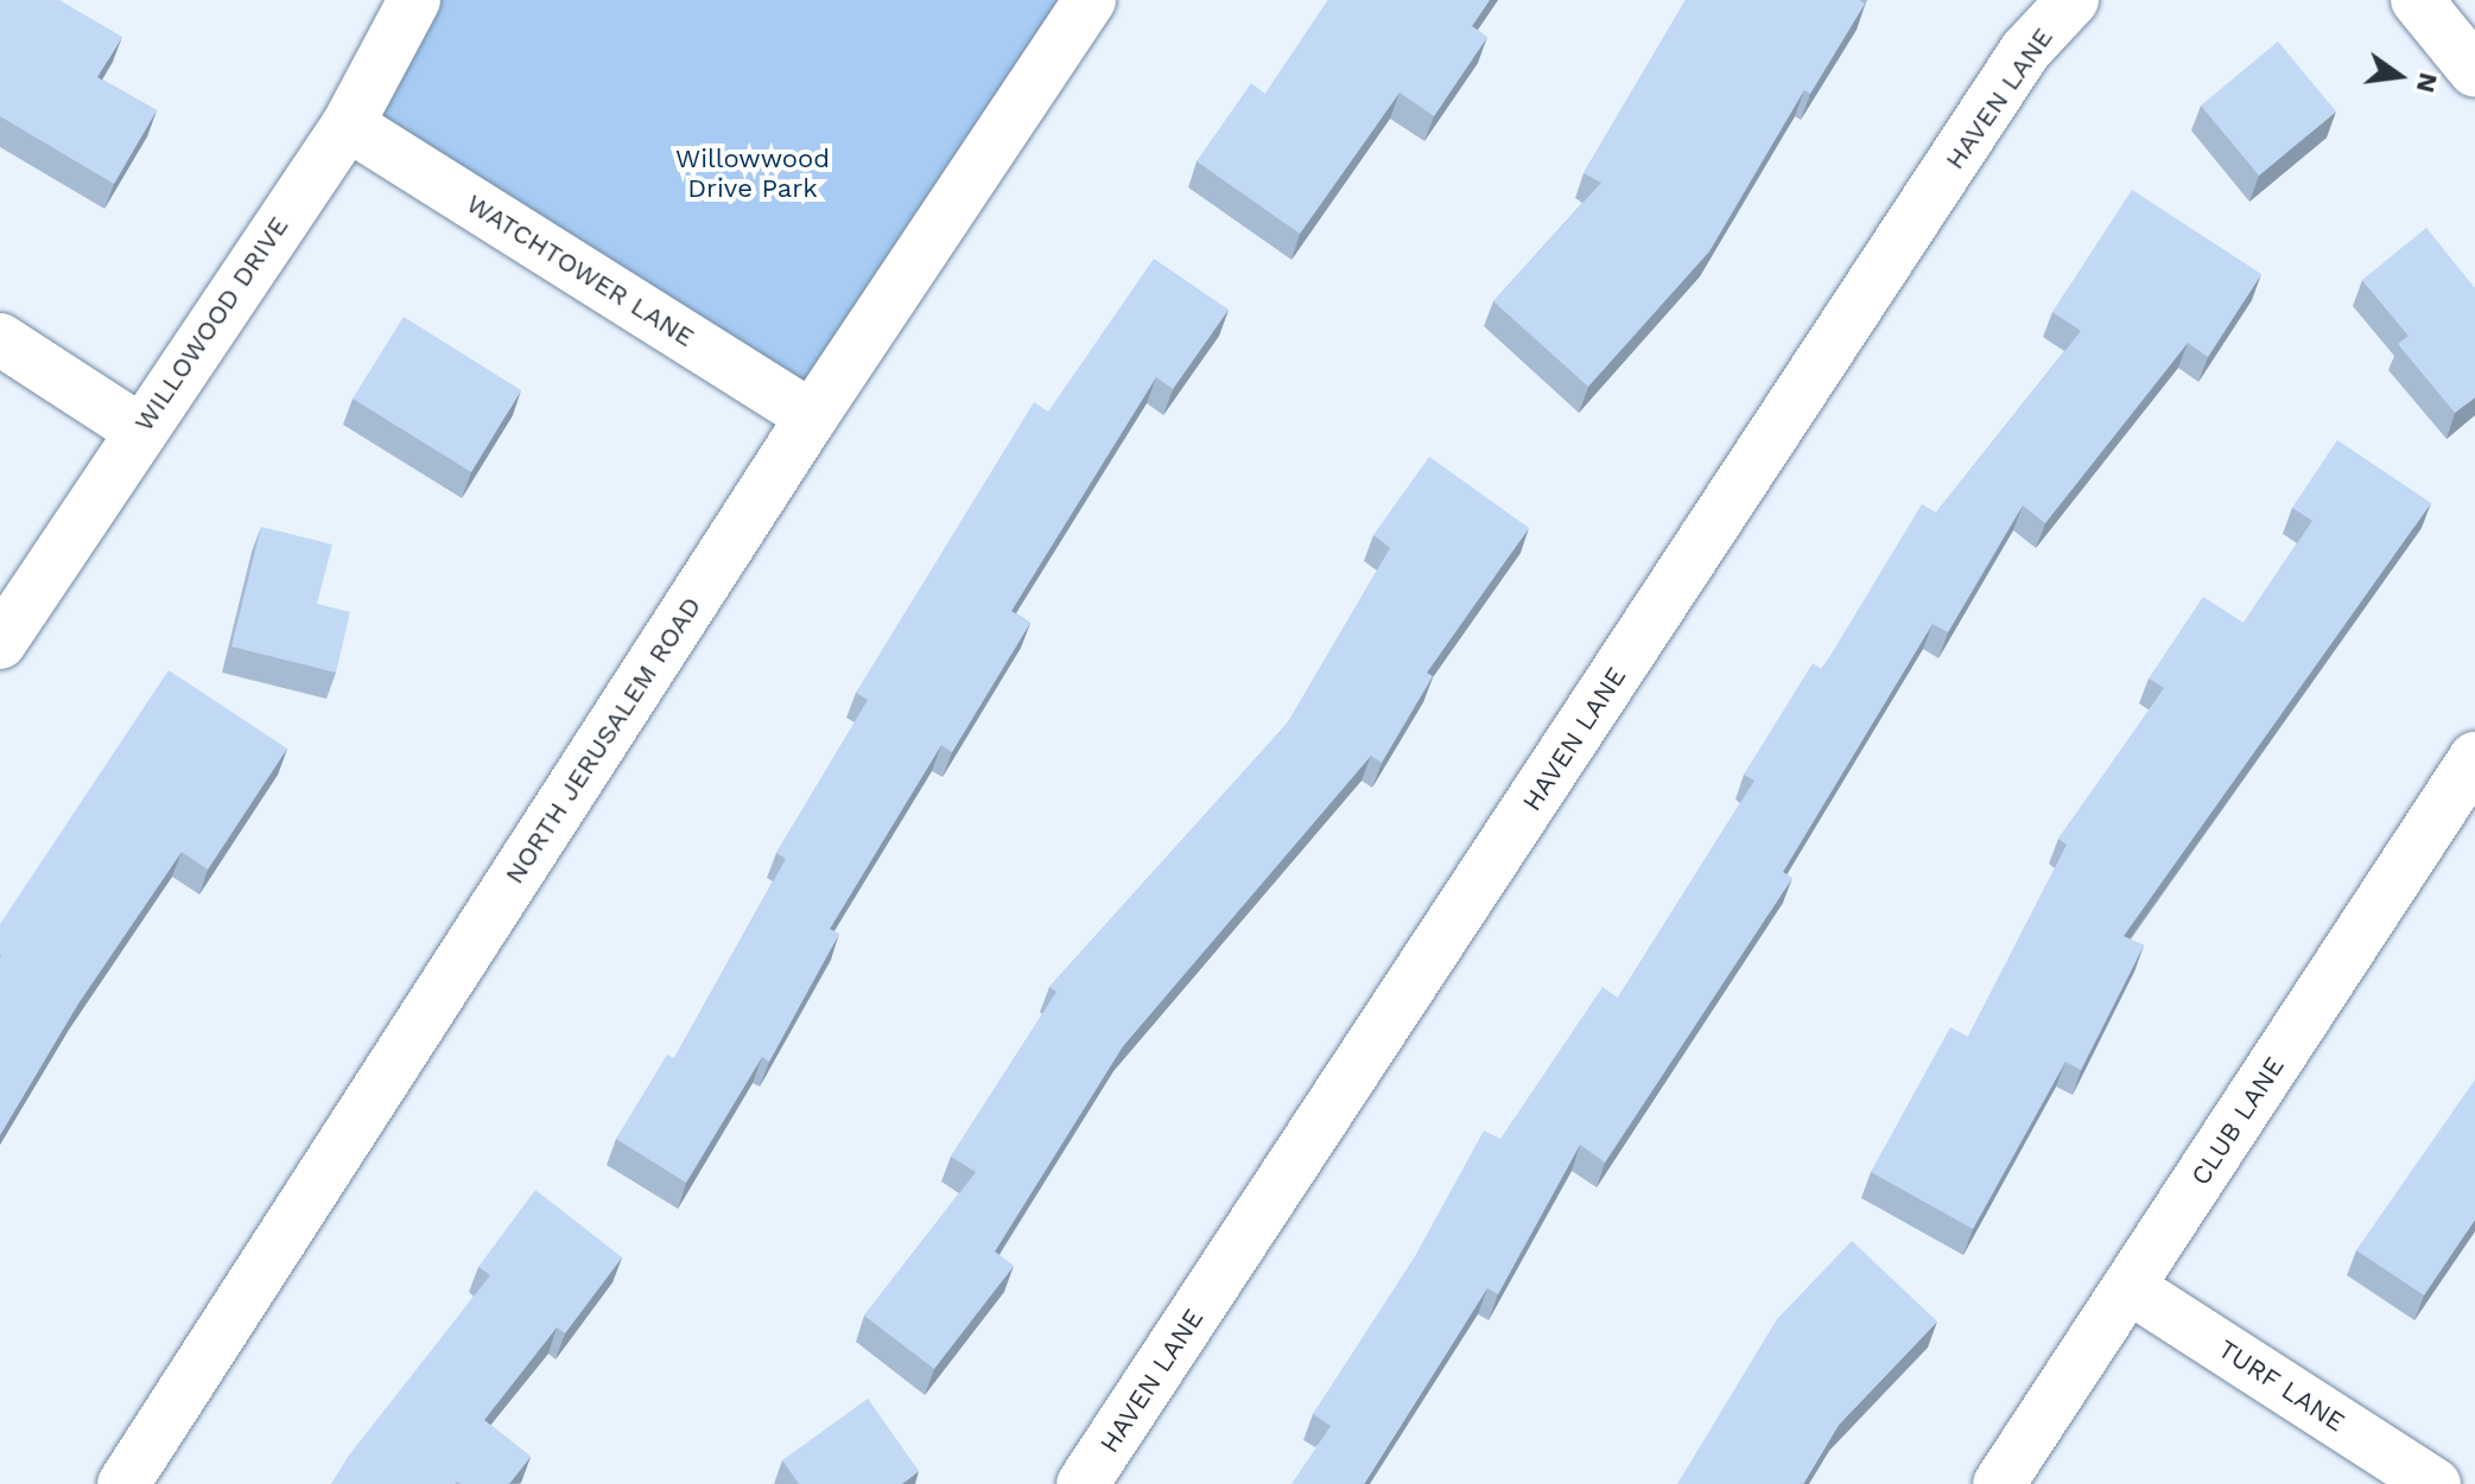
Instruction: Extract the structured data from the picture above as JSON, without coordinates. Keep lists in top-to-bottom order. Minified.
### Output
{"streets":{"street":["HAVEN LANE","WATCHTOWER LANE","WILLOWOOD DRIVE","NORTH JERUSALEM ROAD","CLUB LANE","TURF LANE"]},"crossings":[["WATCHTOWER LANE","WILLOWOOD DRIVE"],["WATCHTOWER LANE","NORTH JERUSALEM ROAD"],["CLUB LANE","TURF LANE"]],"parks":["Willowwood Drive Park"],"north":"right"}
